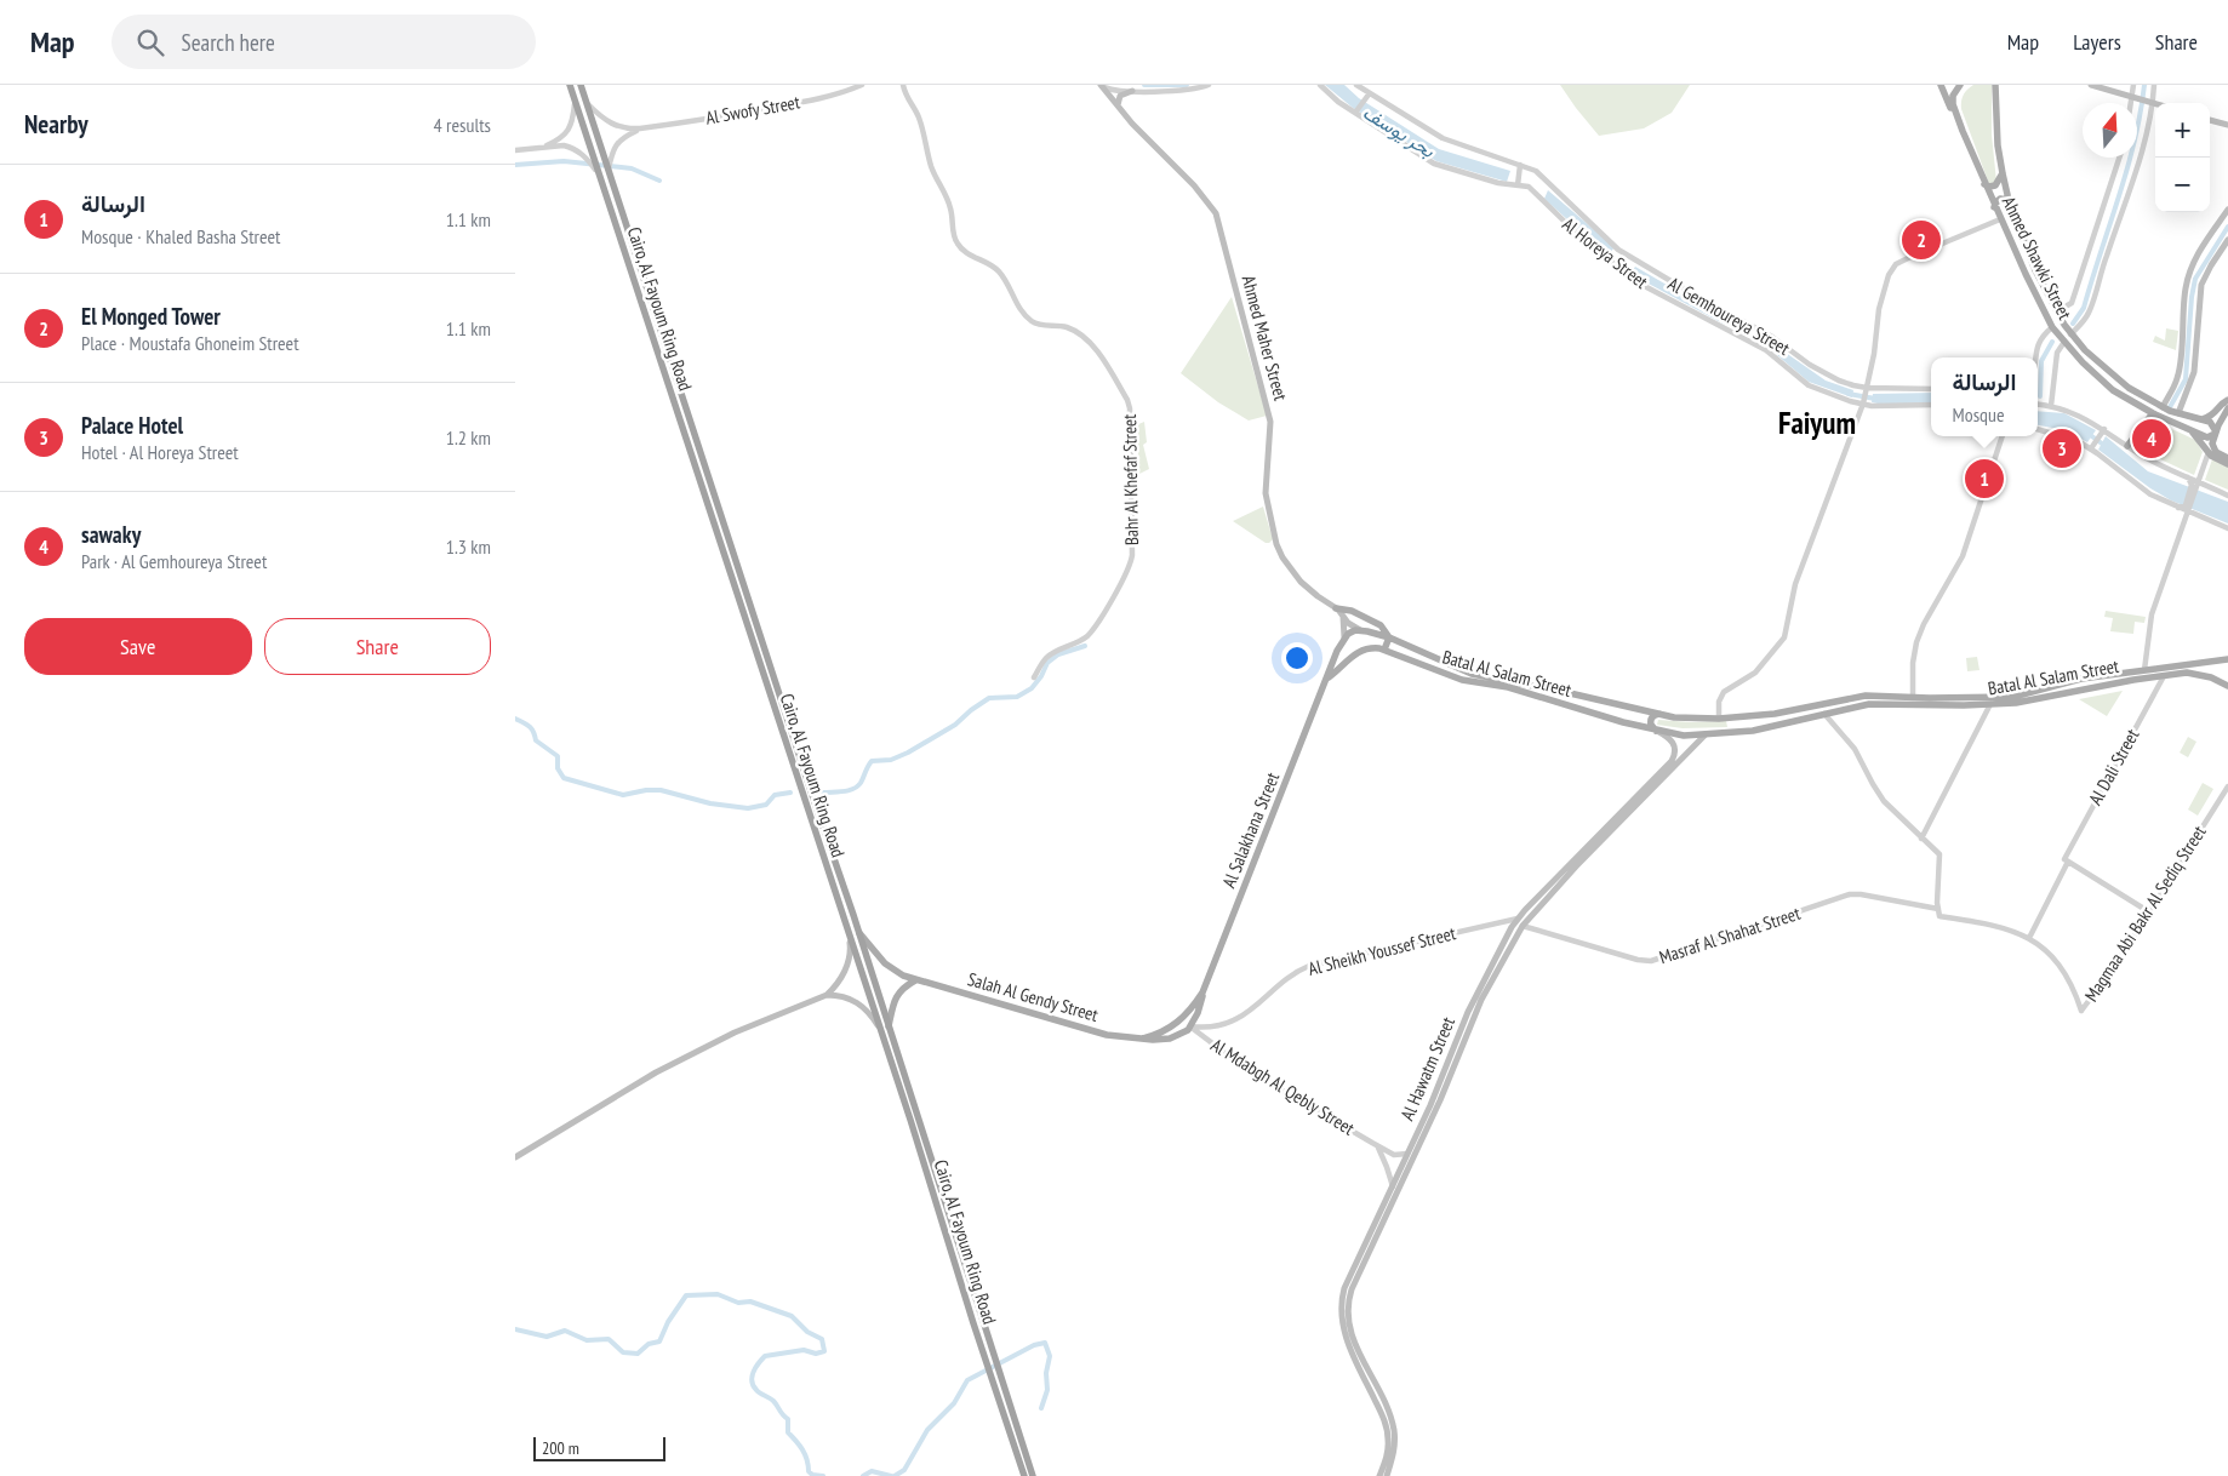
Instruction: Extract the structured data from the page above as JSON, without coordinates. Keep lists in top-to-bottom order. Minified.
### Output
{"streets":{"highway":["Cairo, Al Fayoum Ring Road"],"main road":["Ahmed Shawki Street","Ahmed Maher Street","Batal Al Salam Street","Al Salakhana Street","Salah Al Gendy Street","Al Hawatm Street"],"street":["Al Swofy Street","Al Horeya Street","Al Gemhoureya Street","Bahr Al Khefaf Street","Al Dali Street","Magmaa Abi Bakr Al Sediq Street","Masraf Al Shahat Street","Al Sheikh Youssef Street","Al Mdabgh Al Qebly Street"]},"crossings":[["Al Swofy Street","Cairo, Al Fayoum Ring Road"],["Cairo, Al Fayoum Ring Road","Salah Al Gendy Street"],["Ahmed Maher Street","Batal Al Salam Street"],["Batal Al Salam Street","Al Dali Street"],["Batal Al Salam Street","Al Salakhana Street"],["Batal Al Salam Street","Al Hawatm Street"],["Al Dali Street","Magmaa Abi Bakr Al Sediq Street"],["Al Salakhana Street","Salah Al Gendy Street"],["Masraf Al Shahat Street","Al Hawatm Street"],["Al Sheikh Youssef Street","Salah Al Gendy Street"],["Al Sheikh Youssef Street","Al Hawatm Street"],["Al Sheikh Youssef Street","Al Mdabgh Al Qebly Street"],["Salah Al Gendy Street","Al Mdabgh Al Qebly Street"],["Al Hawatm Street","Al Mdabgh Al Qebly Street"]],"districts":["Faiyum"],"water":["بحر يوسف"],"scale_bar":"200 m","north":"top","page":{"header":"Map","search":"Search here","nav":["Map","Layers","Share"],"heading":["Nearby","4 results"],"map_buttons":["+","−"],"list":[{"mark":"1","name":"الرسالة","note":"Mosque · Khaled Basha Street","value":"1.1 km"},{"mark":"2","name":"El Monged Tower","note":"Place · Moustafa Ghoneim Street","value":"1.1 km"},{"mark":"3","name":"Palace Hotel","note":"Hotel · Al Horeya Street","value":"1.2 km"},{"mark":"4","name":"sawaky","note":"Park · Al Gemhoureya Street","value":"1.3 km"}],"pins":["2","4","3","1"],"popup":["الرسالة","Mosque"],"buttons":["Save","Share"],"scale":"200 m"}}
